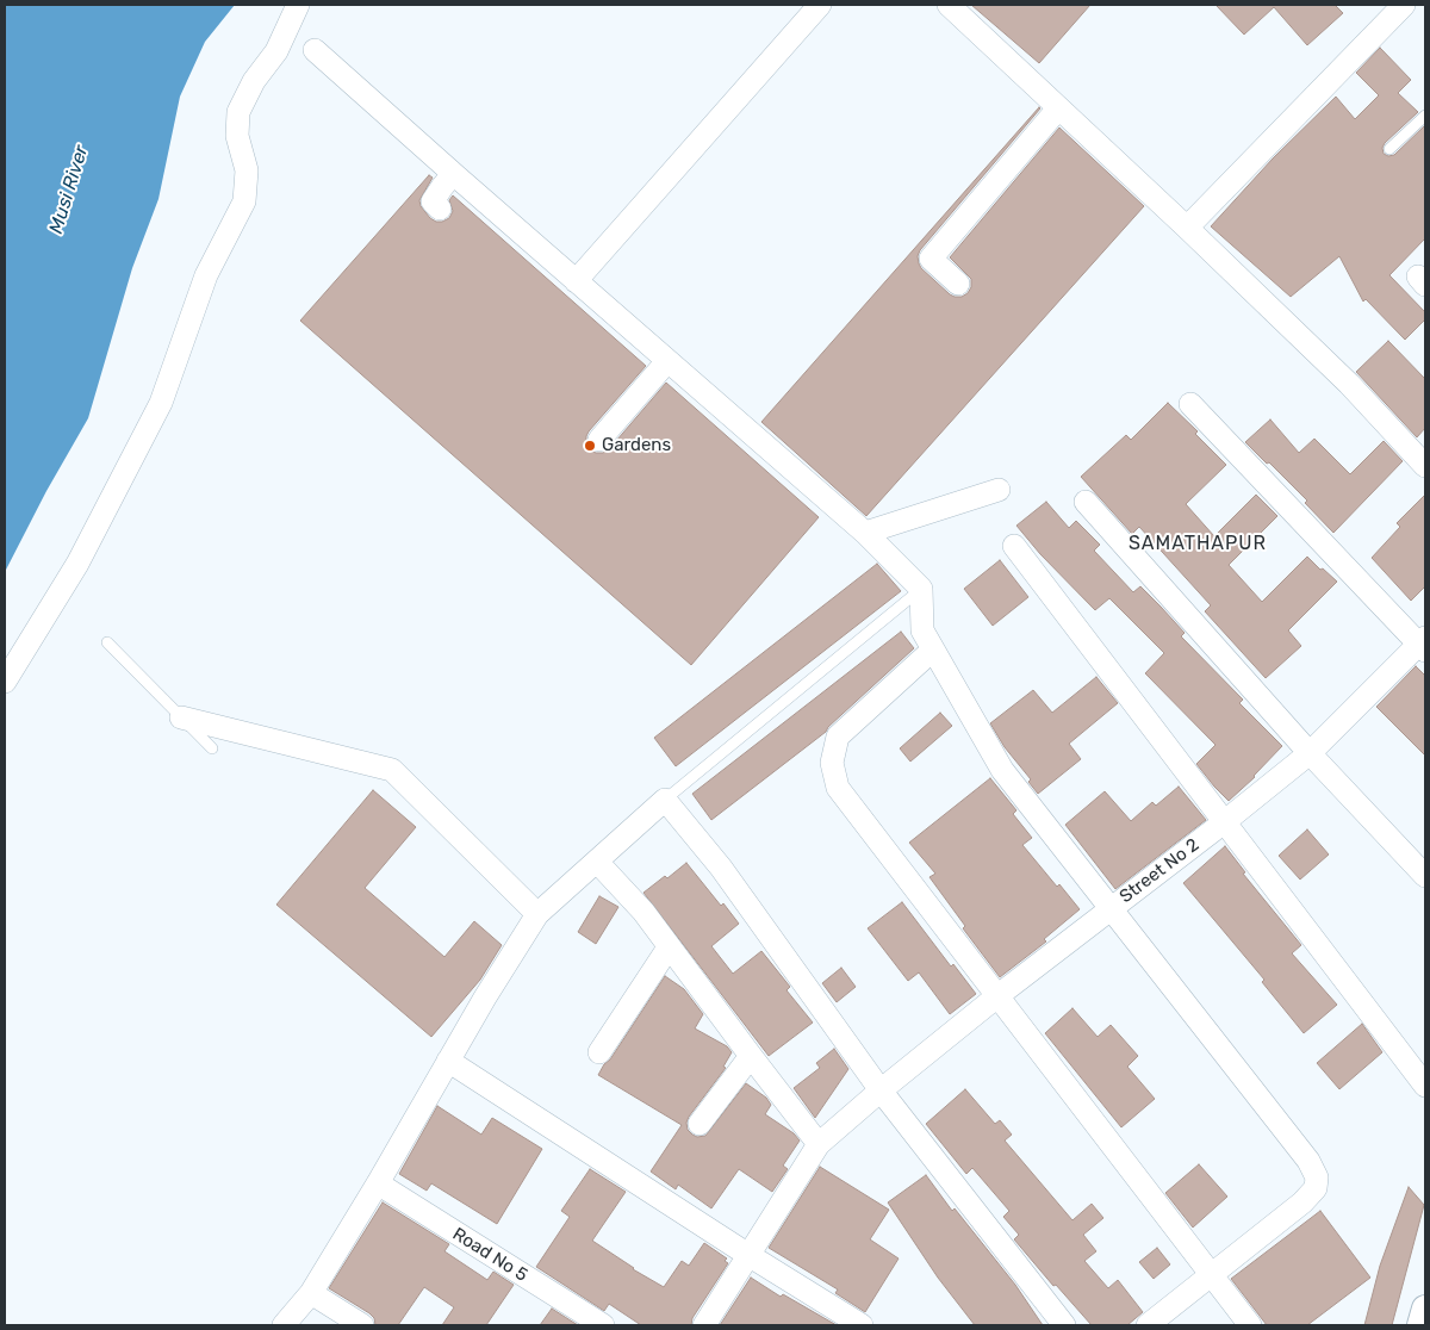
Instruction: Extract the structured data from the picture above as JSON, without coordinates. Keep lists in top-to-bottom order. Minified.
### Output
{"streets":{"street":["Street No 2","Road No 5"]},"districts":["SAMATHAPUR"],"water":["Musi River"],"places":["Gardens"]}
